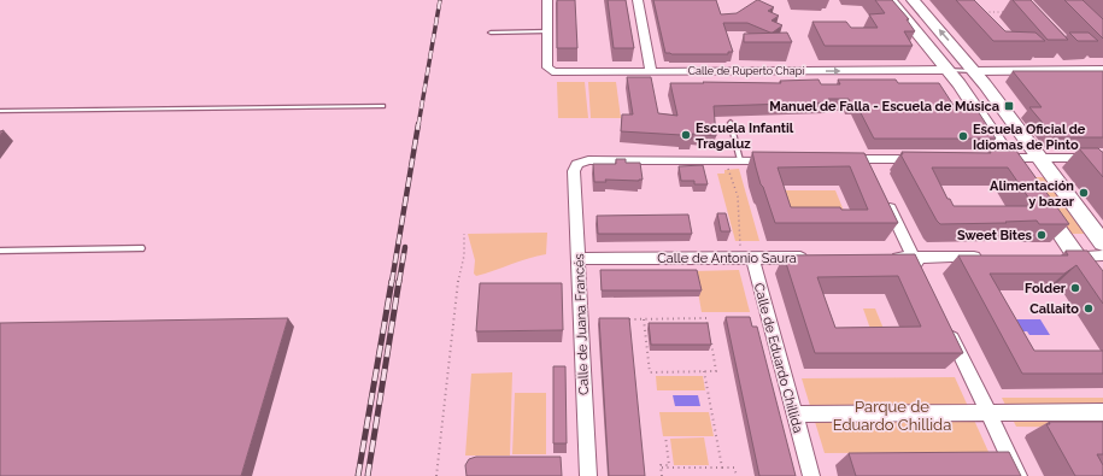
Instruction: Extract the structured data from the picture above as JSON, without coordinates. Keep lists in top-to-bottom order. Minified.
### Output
{"streets":{"street":["Calle de Ruperto Chapí","Calle de Antonio Saura","Calle de Juana Francés","Calle de Eduardo Chillida"]},"crossings":[["Calle de Antonio Saura","Calle de Juana Francés"],["Calle de Antonio Saura","Calle de Eduardo Chillida"]],"parks":["Parque de Eduardo Chillida"],"places":{"transit":["Manuel de Falla - Escuela de Música"],"other":["Escuela Infantil Tragaluz","Escuela Oficial de Idiomas de Pinto","Alimentación y bazar","Sweet Bites","Folder","Callaito"]}}
